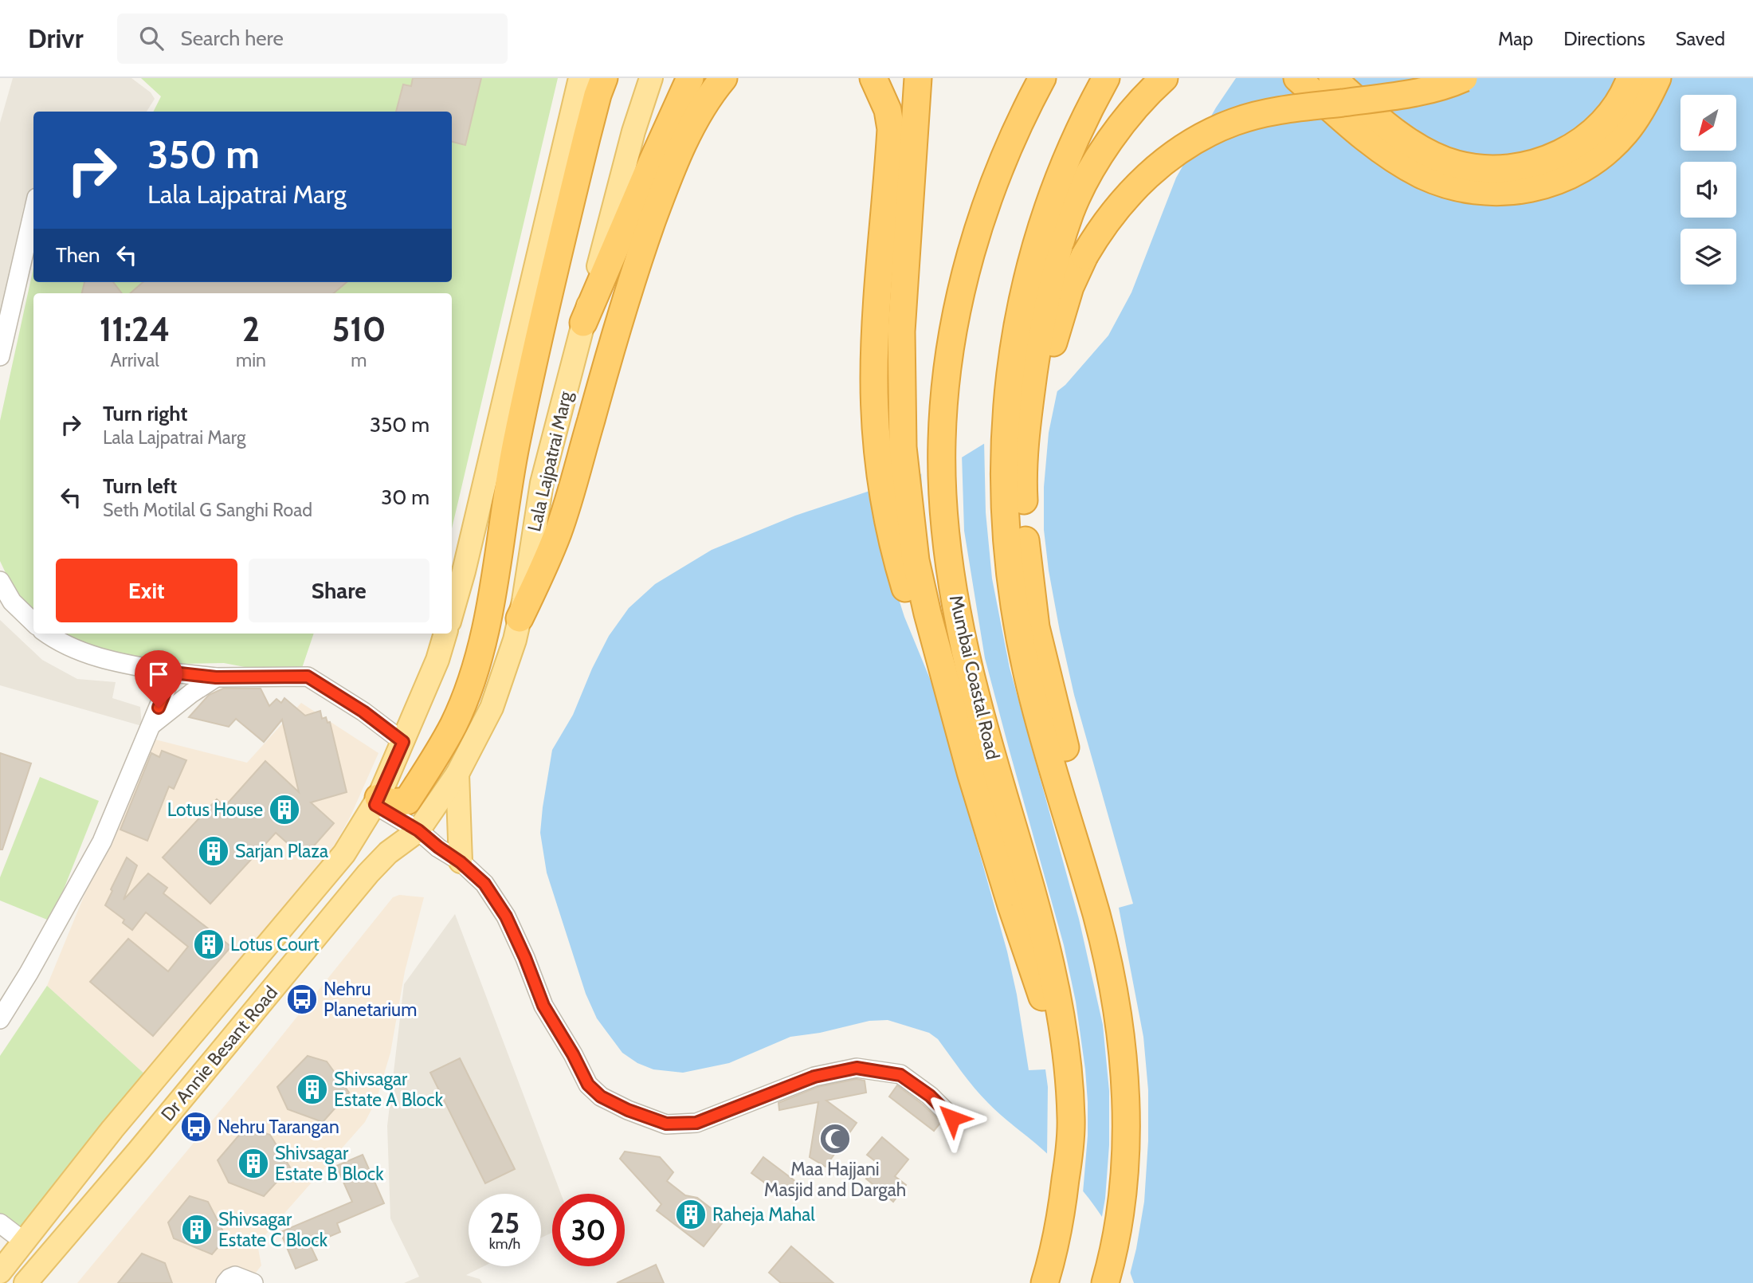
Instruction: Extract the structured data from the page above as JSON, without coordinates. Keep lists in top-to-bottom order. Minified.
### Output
{"streets":{"highway":["Mumbai Coastal Road"],"main road":["Lala Lajpatrai Marg","Dr Annie Besant Road"]},"crossings":[["Lala Lajpatrai Marg","Dr Annie Besant Road"]],"places":{"building":["Lotus House","Sarjan Plaza","Lotus Court","Shivsagar Estate A Block","Shivsagar Estate B Block","Raheja Mahal","Shivsagar Estate C Block"],"bus stop":["Nehru Planetarium","Nehru Tarangan"],"mosque":["Maa Hajjani Masjid and Dargah"]},"north":"bottom left","page":{"header":"Drivr","search":"Search here","nav":["Map","Directions","Saved"],"turn":["350 m","Lala Lajpatrai Marg"],"then":"Then","eta":["11:24","Arrival","2","min","510","m"],"list":[{"name":"Turn right","note":"Lala Lajpatrai Marg","value":"350 m"},{"name":"Turn left","note":"Seth Motilal G Sanghi Road","value":"30 m"}],"buttons":["Exit","Share"],"speed":"25 km/h","limit":"30"}}
